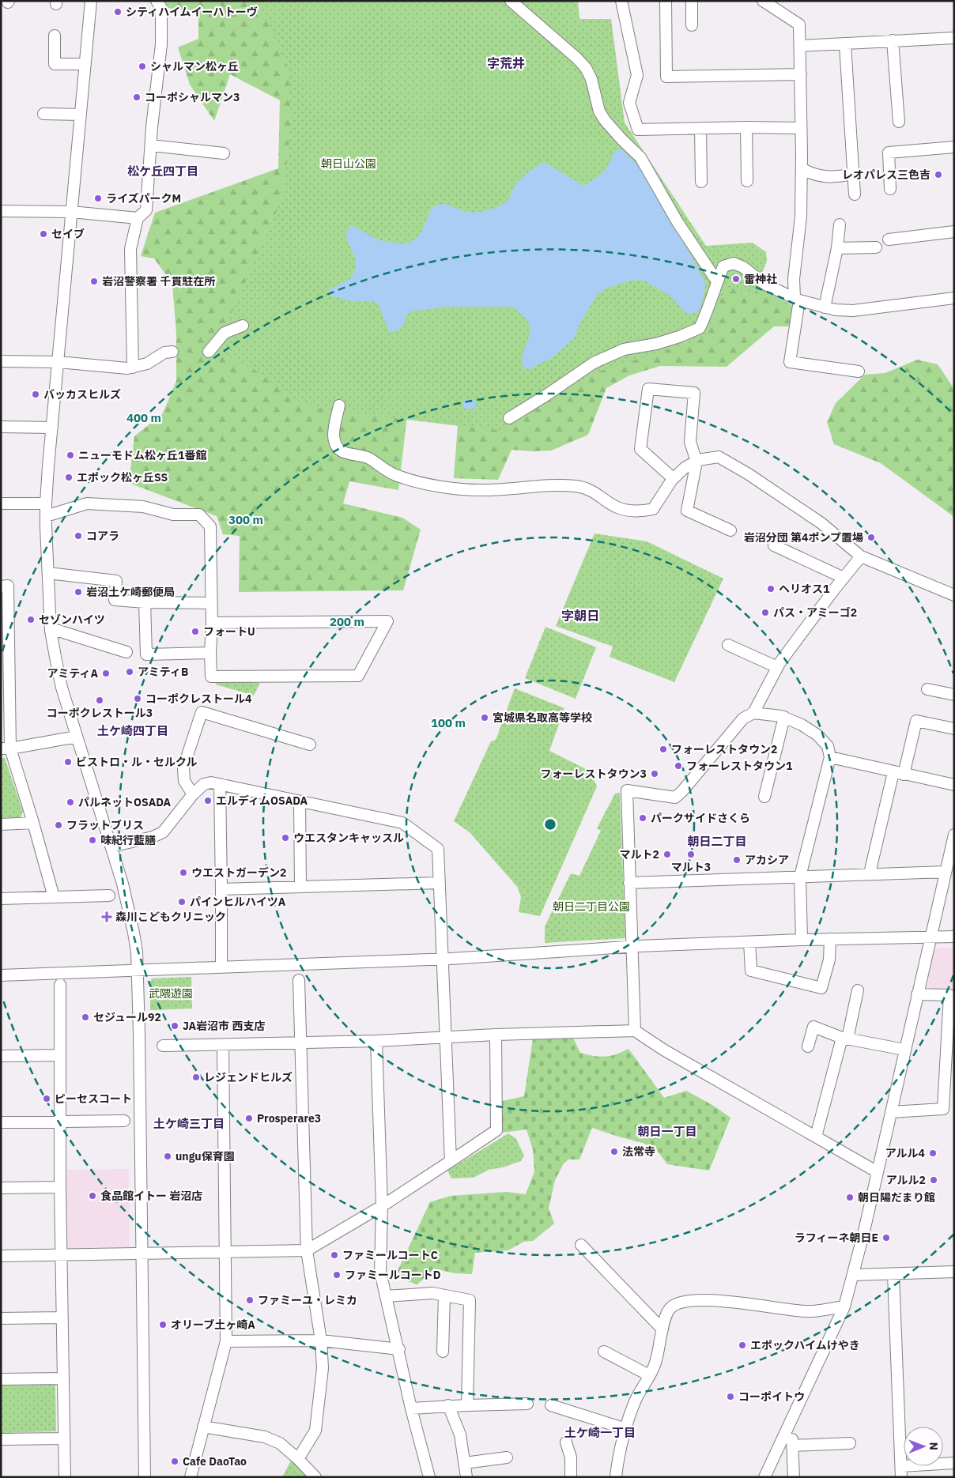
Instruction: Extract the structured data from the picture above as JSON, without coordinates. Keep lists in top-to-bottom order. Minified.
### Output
{"districts":["字荒井","松ケ丘四丁目","字朝日","土ケ崎四丁目","朝日二丁目","土ケ崎三丁目","朝日一丁目","土ケ崎一丁目"],"parks":["朝日山公園","朝日二丁目公園","武隈遊園"],"places":{"other":["シティハイムイーハトーヴ","シャルマン松ヶ丘","コーポシャルマン3","レオパレス三色吉","ライズパークM","セイブ","雷神社","岩沼警察署 千貫駐在所","バッカスヒルズ","ニューモドム松ヶ丘1番館","エポック松ヶ丘SS","コアラ","岩沼分団 第4ポンプ置場","ヘリオス1","岩沼土ケ崎郵便局","パス・アミーゴ2","セゾンハイツ","フォートU","アミティB","アミティA","コーポクレストール4","コーポクレストール3","宮城県名取高等学校","フォーレストタウン2","ビストロ・ル・セルクル","フォーレストタウン1","フォーレストタウン3","エルディムOSADA","パルネットOSADA","パークサイドさくら","フラットブリス","ウエスタンキャッスル","味紀行藍膳","マルト2","マルト3","アカシア","ウエストガーデン2","パインヒルハイツA","セジュール92","JA岩沼市 西支店","レジェンドヒルズ","ピーセスコート","Prosperare3","法常寺","アルル4","ungu保育園","アルル2","食品館イトー 岩沼店","朝日陽だまり館","ラフィーネ朝日E","ファミールコートC","ファミールコートD","ファミーユ・レミカ","オリーブ土ヶ崎A","エポックハイムけやき","コーポイトウ","Cafe DaoTao"],"health":["森川こどもクリニック"]},"north":"right","rings":["400 m","300 m","200 m","100 m"]}
